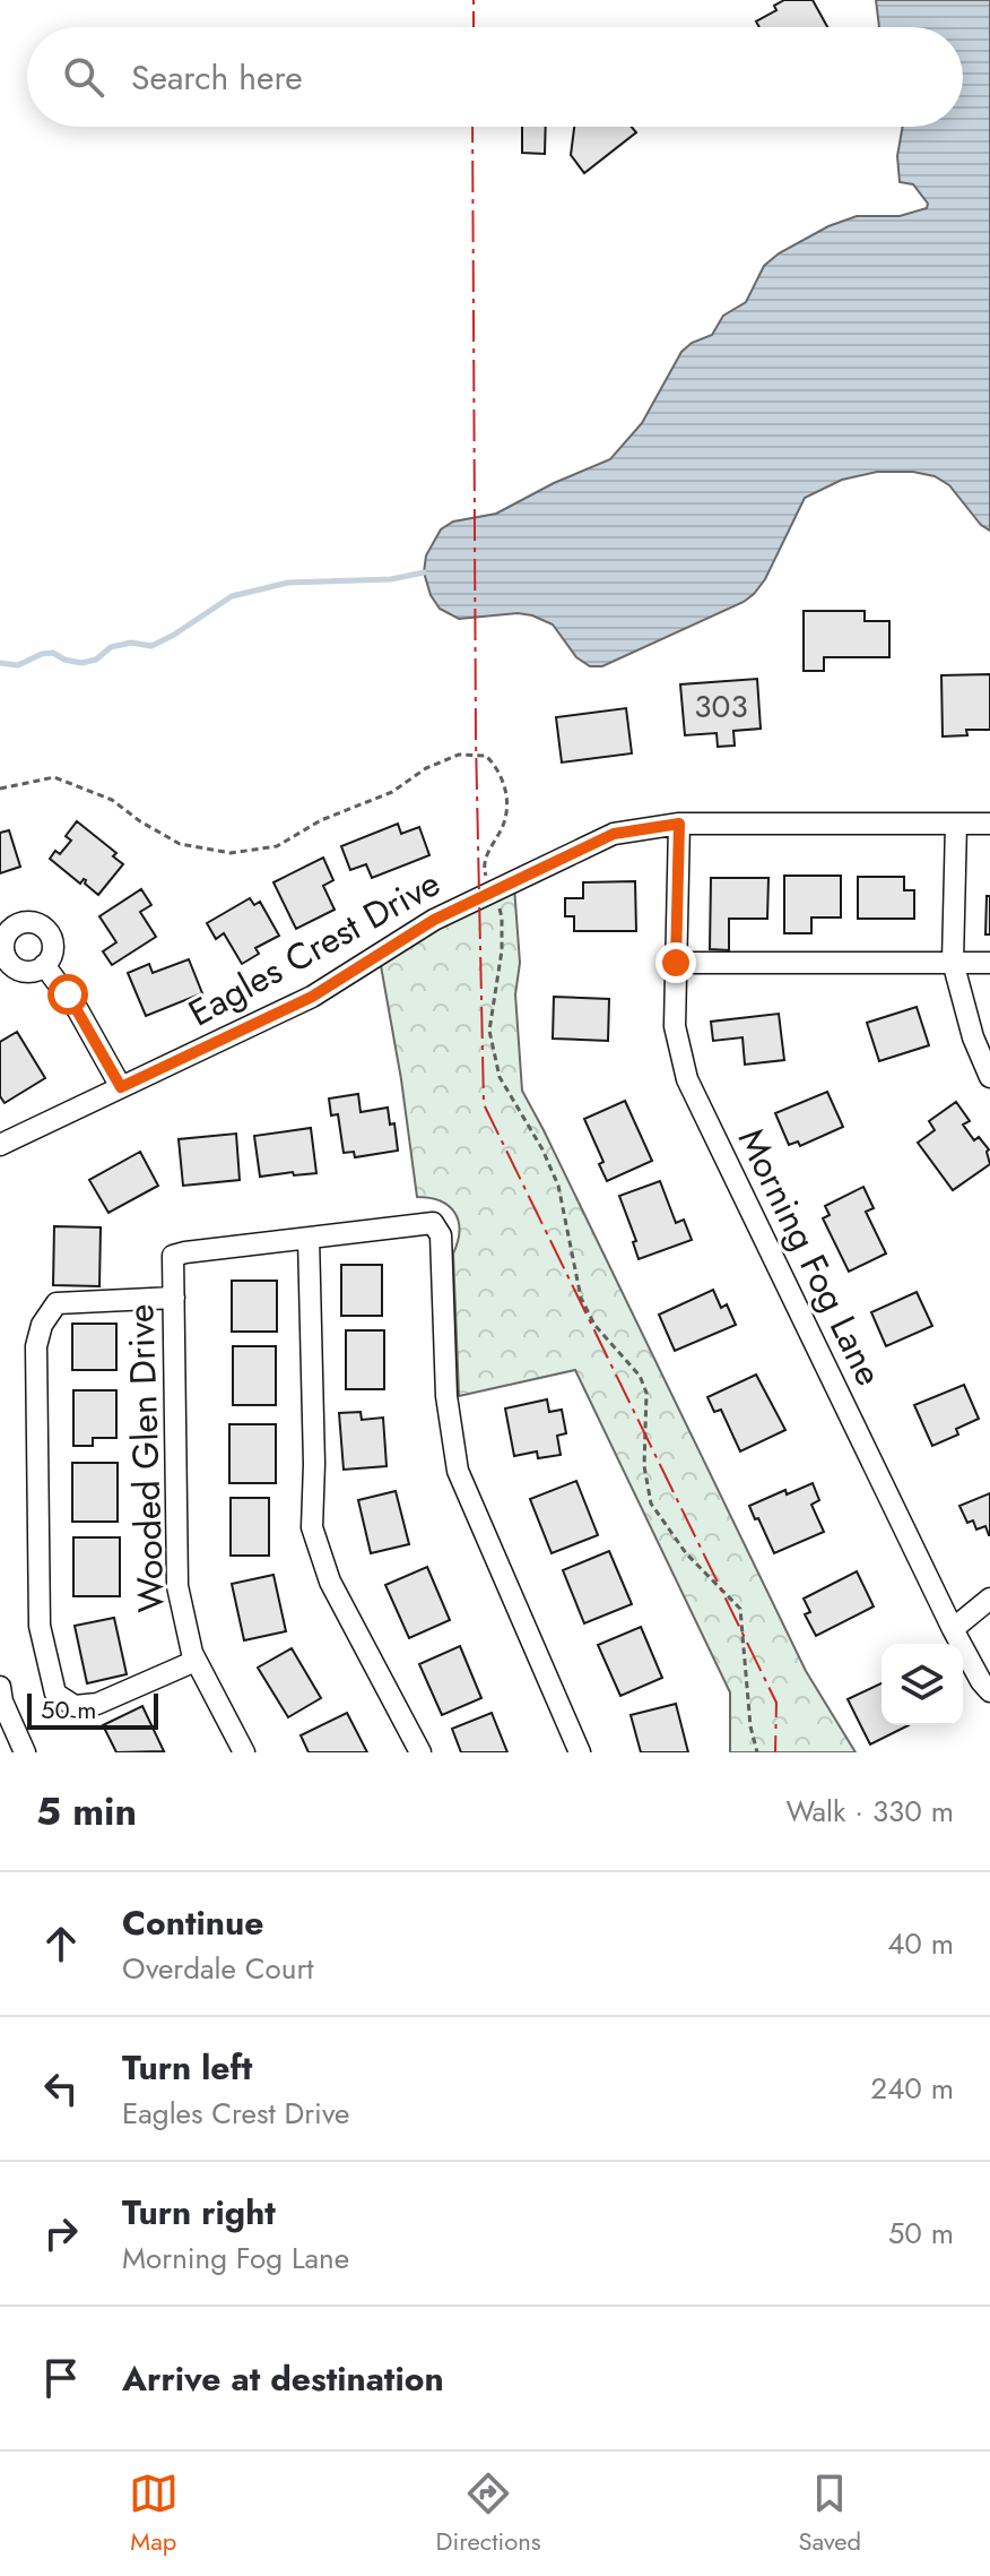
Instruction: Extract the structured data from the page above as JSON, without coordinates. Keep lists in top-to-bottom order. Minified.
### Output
{"streets":{"street":["Eagles Crest Drive","Morning Fog Lane","Wooded Glen Drive"]},"crossings":[["Eagles Crest Drive","Morning Fog Lane"]],"house_numbers":["303"],"scale_bar":"50 m","page":{"search":"Search here","scale":"50 m","heading":["5 min","Walk · 330 m"],"list":[["Continue","Overdale Court","40 m"],["Turn left","Eagles Crest Drive","240 m"],["Turn right","Morning Fog Lane","50 m"],"Arrive at destination"],"nav":["Map","Directions","Saved"]}}
